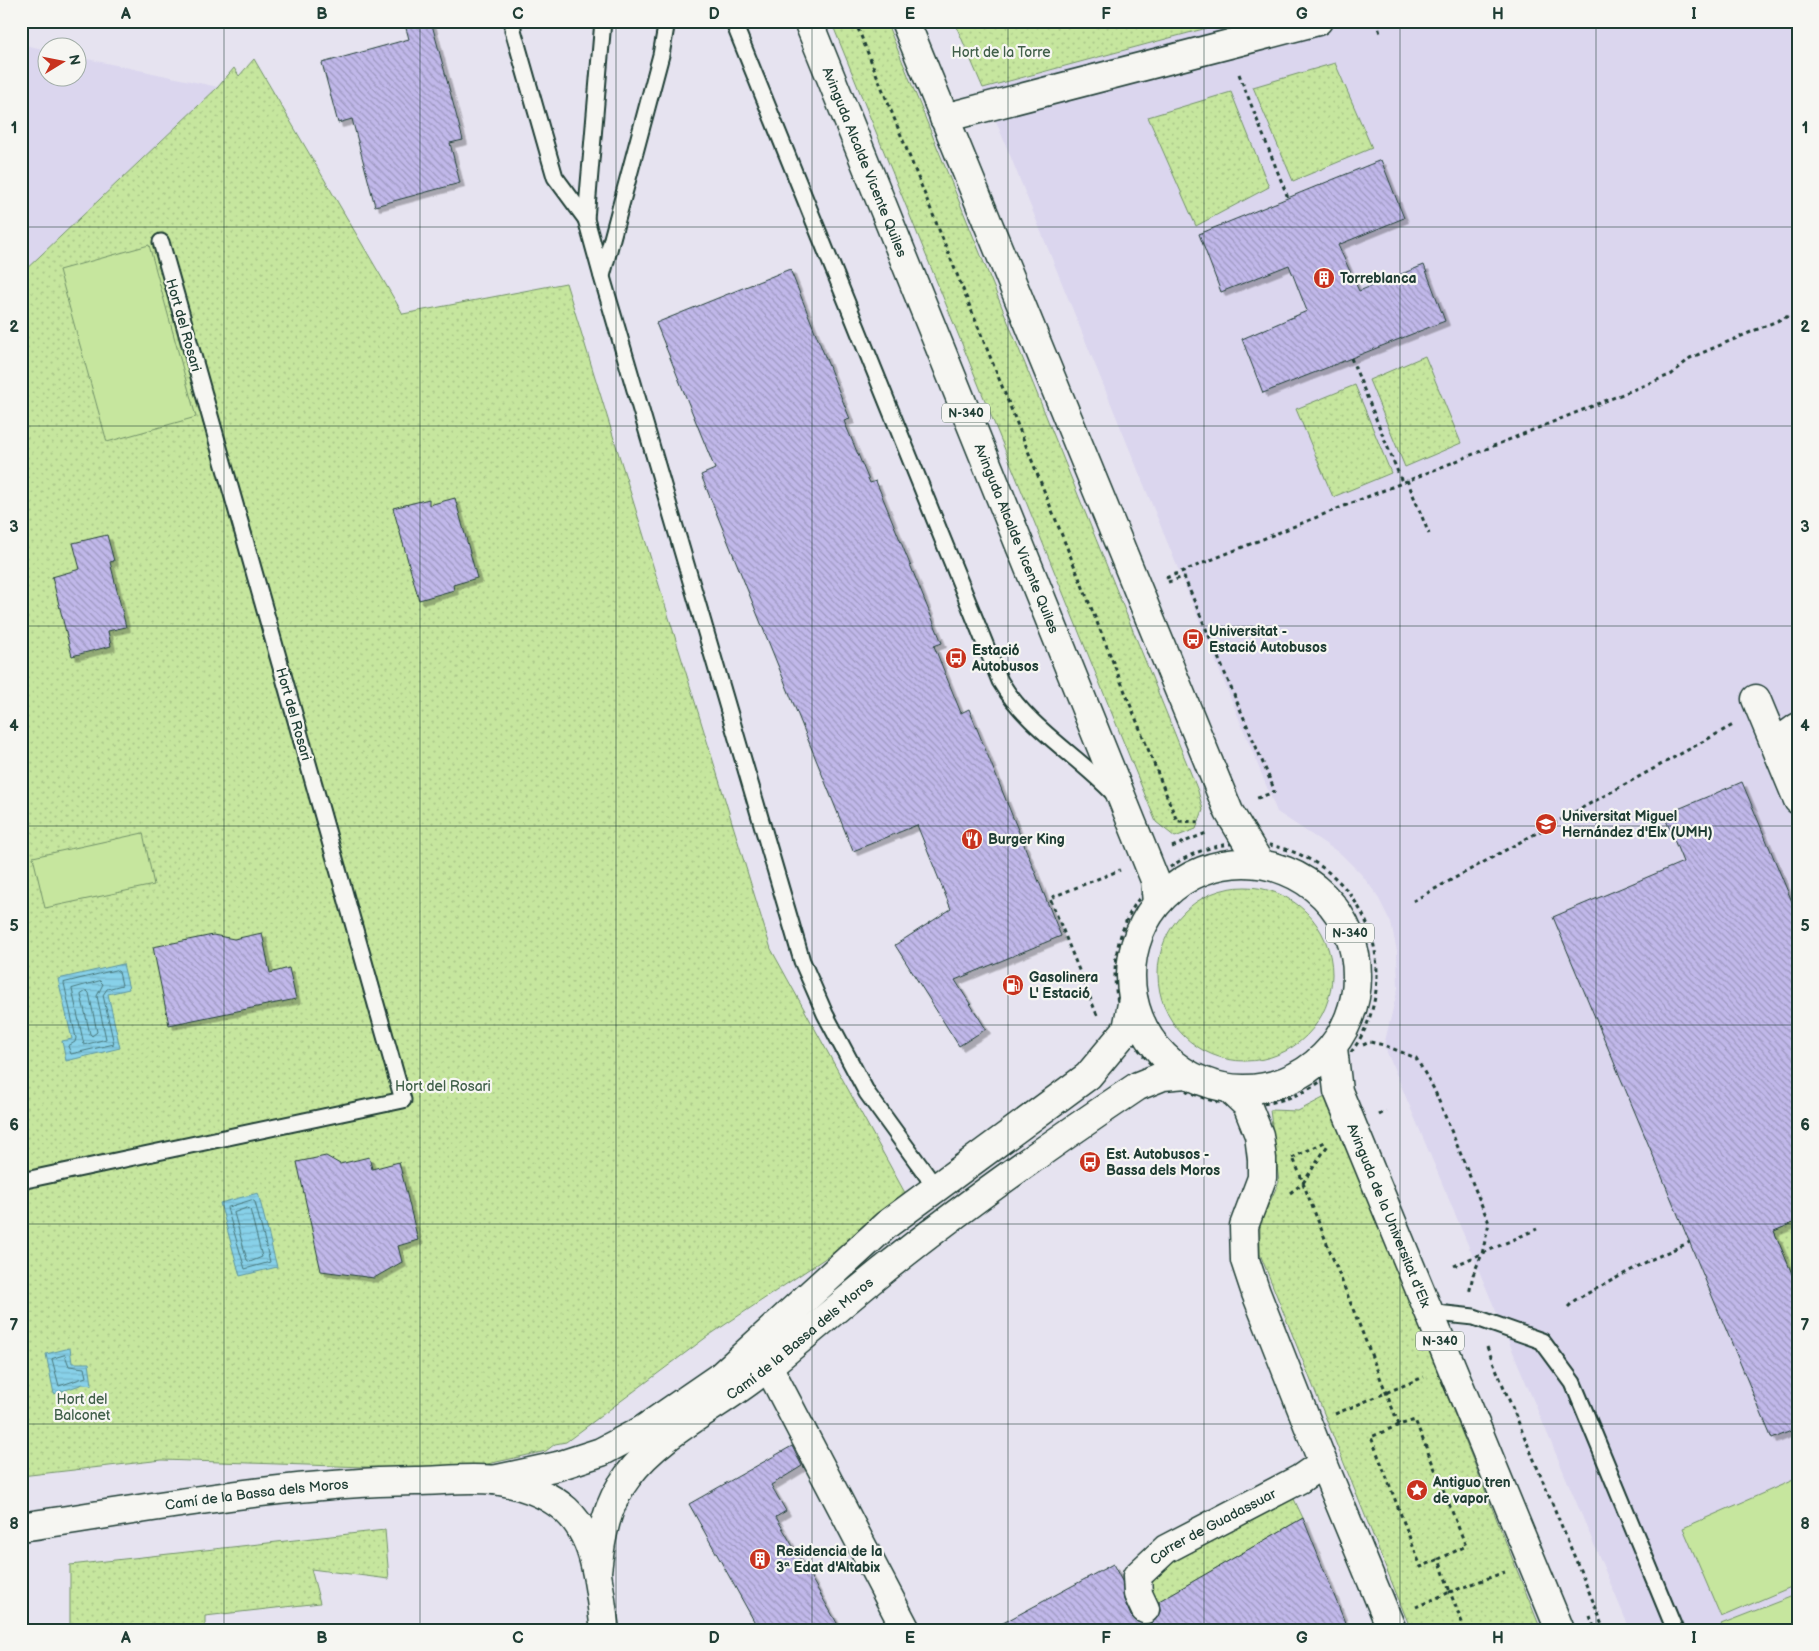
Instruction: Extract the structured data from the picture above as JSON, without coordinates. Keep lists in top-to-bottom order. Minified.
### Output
{"streets":{"main road":["Avinguda Alcalde Vicente Quiles","N-340","Avinguda de la Universitat d'Elx","Camí de la Bassa dels Moros","Carrer de Guadassuar"],"lane":["Hort del Rosari"]},"crossings":[["Avinguda Alcalde Vicente Quiles","N-340"],["N-340","Avinguda de la Universitat d'Elx"],["N-340","Camí de la Bassa dels Moros"]],"parks":["Hort de la Torre","Hort del Rosari","Hort del Balconet"],"places":{"building":["Torreblanca","Residencia de la 3ª Edat d'Altabix"],"bus stop":["Universitat - Estació Autobusos","Estació Autobusos","Est. Autobusos - Bassa dels Moros"],"school or university":["Universitat Miguel Hernández d'Elx (UMH)"],"restaurant":["Burger King"],"fuel station":["Gasolinera L' Estació"],"place":["Antiguo tren de vapor"]},"north":"right","grid":{"columns":["A","B","C","D","E","F","G","H","I"],"rows":["1","2","3","4","5","6","7","8"]}}
